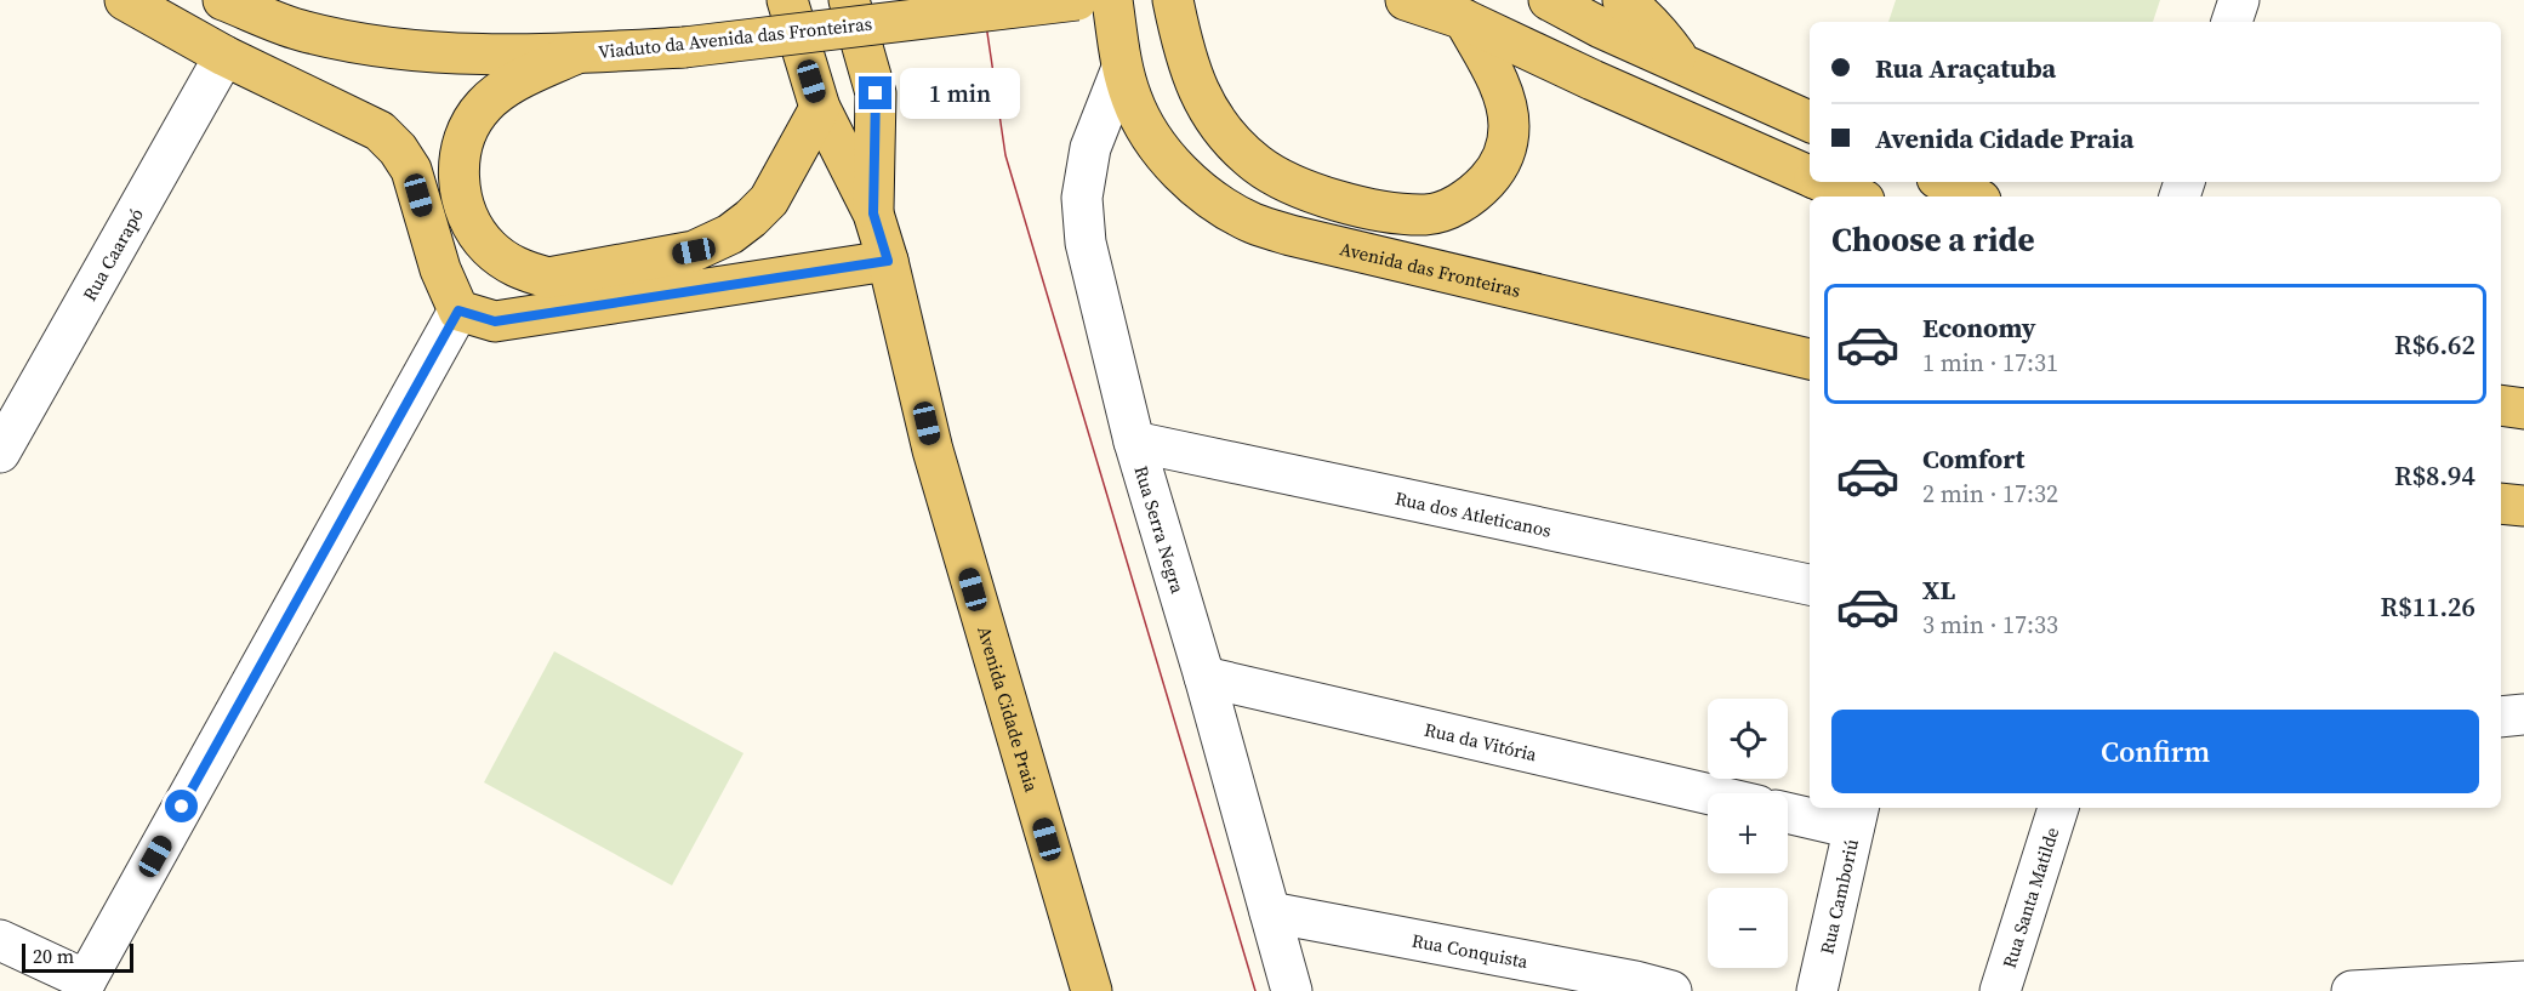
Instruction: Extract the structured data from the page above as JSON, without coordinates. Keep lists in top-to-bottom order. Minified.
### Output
{"streets":{"main road":["Viaduto da Avenida das Fronteiras","Avenida das Fronteiras","Avenida Cidade Praia"],"street":["Rua Caarapó","Rua dos Atleticanos","Rua Serra Negra","Rua da Vitória","Rua Camboriú","Rua Santa Matilde","Rua Conquista"]},"crossings":[["Avenida das Fronteiras","Rua Serra Negra"],["Rua dos Atleticanos","Rua Serra Negra"],["Rua Serra Negra","Rua da Vitória"],["Rua Serra Negra","Rua Conquista"]],"scale_bar":"20 m","page":{"banner":["Rua Araçatuba","Avenida Cidade Praia"],"bubble":"1 min","heading":"Choose a ride","list":[{"name":"Economy","note":"1 min · 17:31","value":"R$6.62"},{"name":"Comfort","note":"2 min · 17:32","value":"R$8.94"},{"name":"XL","note":"3 min · 17:33","value":"R$11.26"}],"buttons":"Confirm","map_buttons":["+","−"],"scale":"20 m"}}
